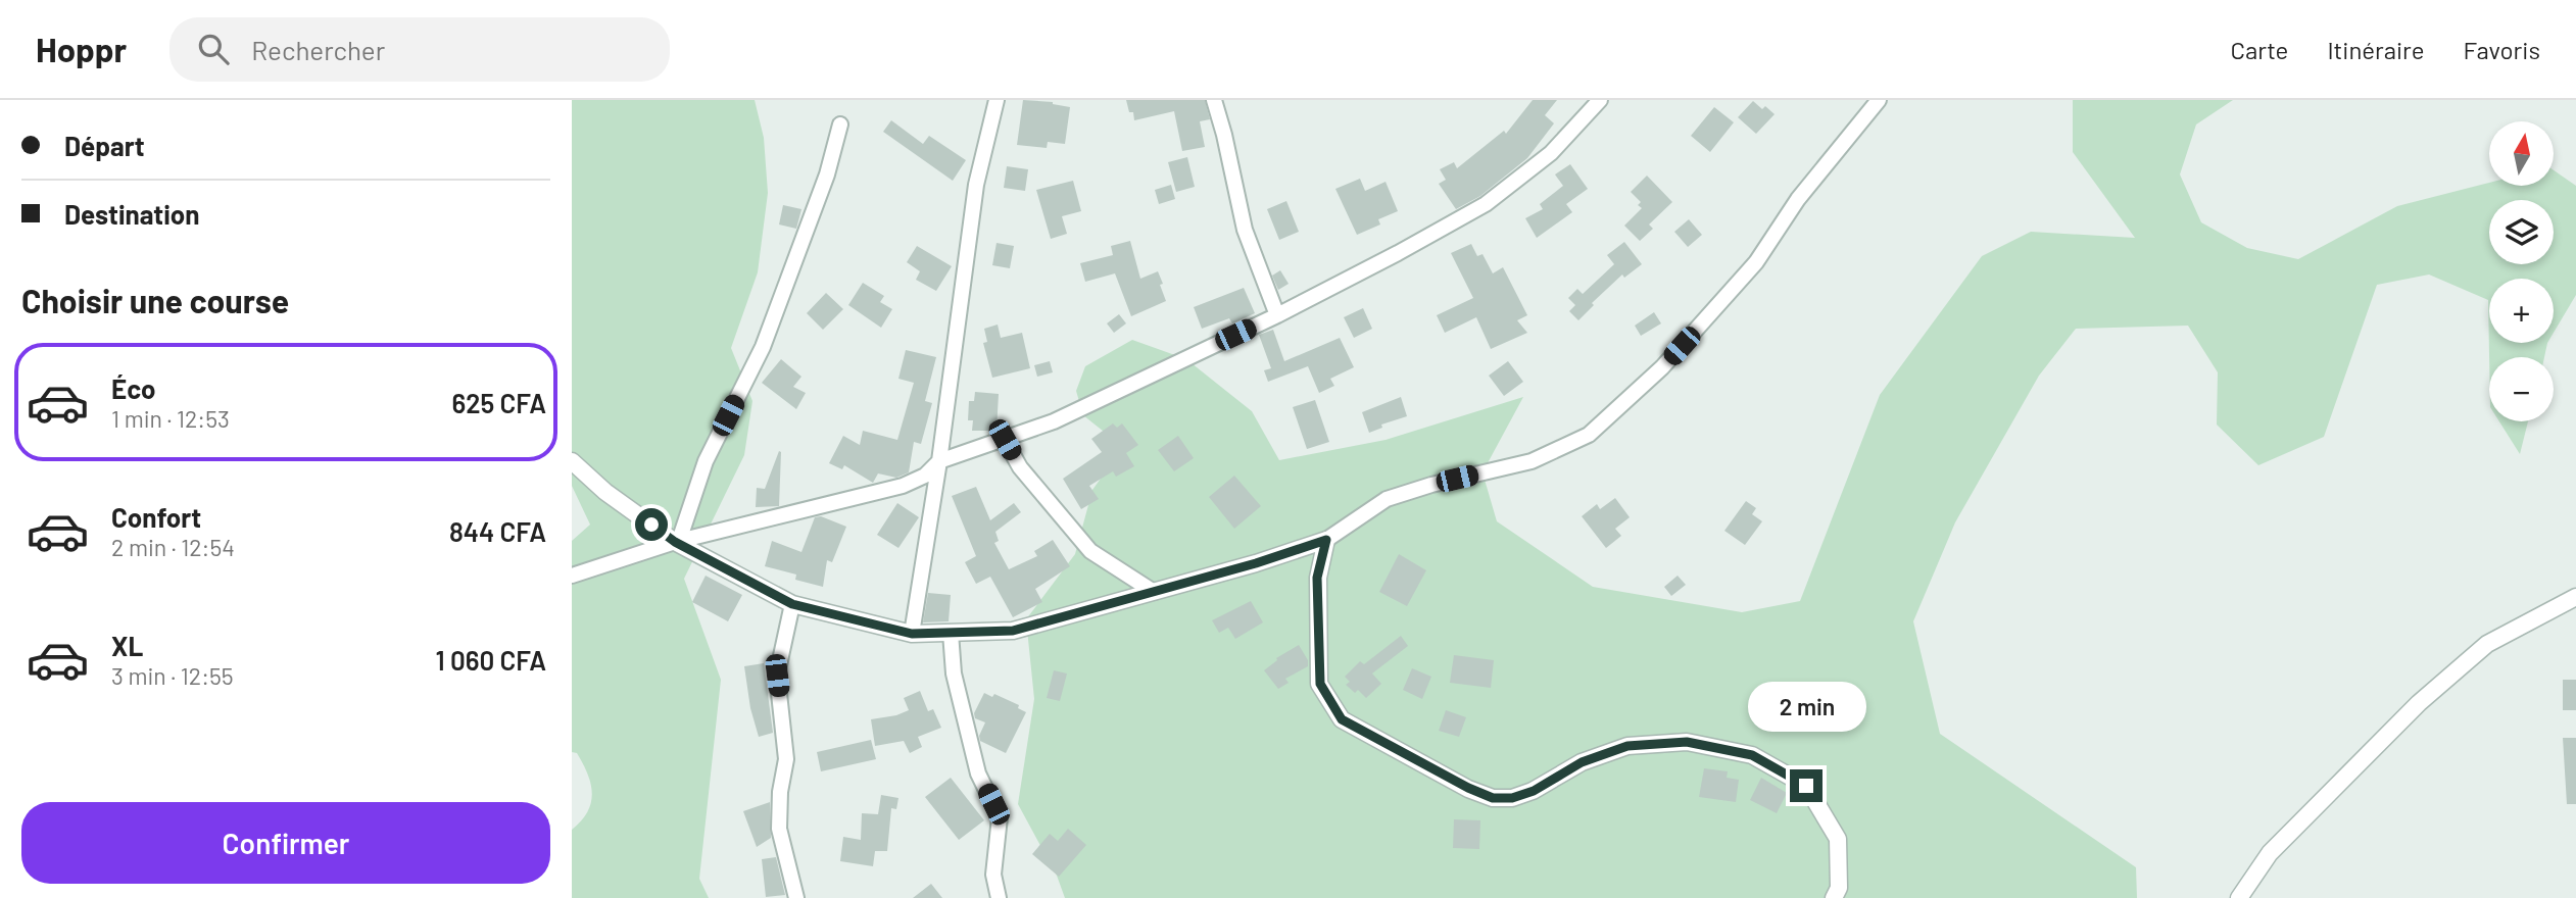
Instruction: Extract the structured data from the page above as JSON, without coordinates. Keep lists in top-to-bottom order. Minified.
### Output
{"north":"top","page":{"header":"Hoppr","search":"Rechercher","nav":["Carte","Itinéraire","Favoris"],"banner":["Départ","Destination"],"map_buttons":["+","−"],"heading":"Choisir une course","list":[{"name":"Éco","note":"1 min · 12:53","value":"625 CFA"},{"name":"Confort","note":"2 min · 12:54","value":"844 CFA"},{"name":"XL","note":"3 min · 12:55","value":"1 060 CFA"}],"bubble":"2 min","buttons":"Confirmer"}}
